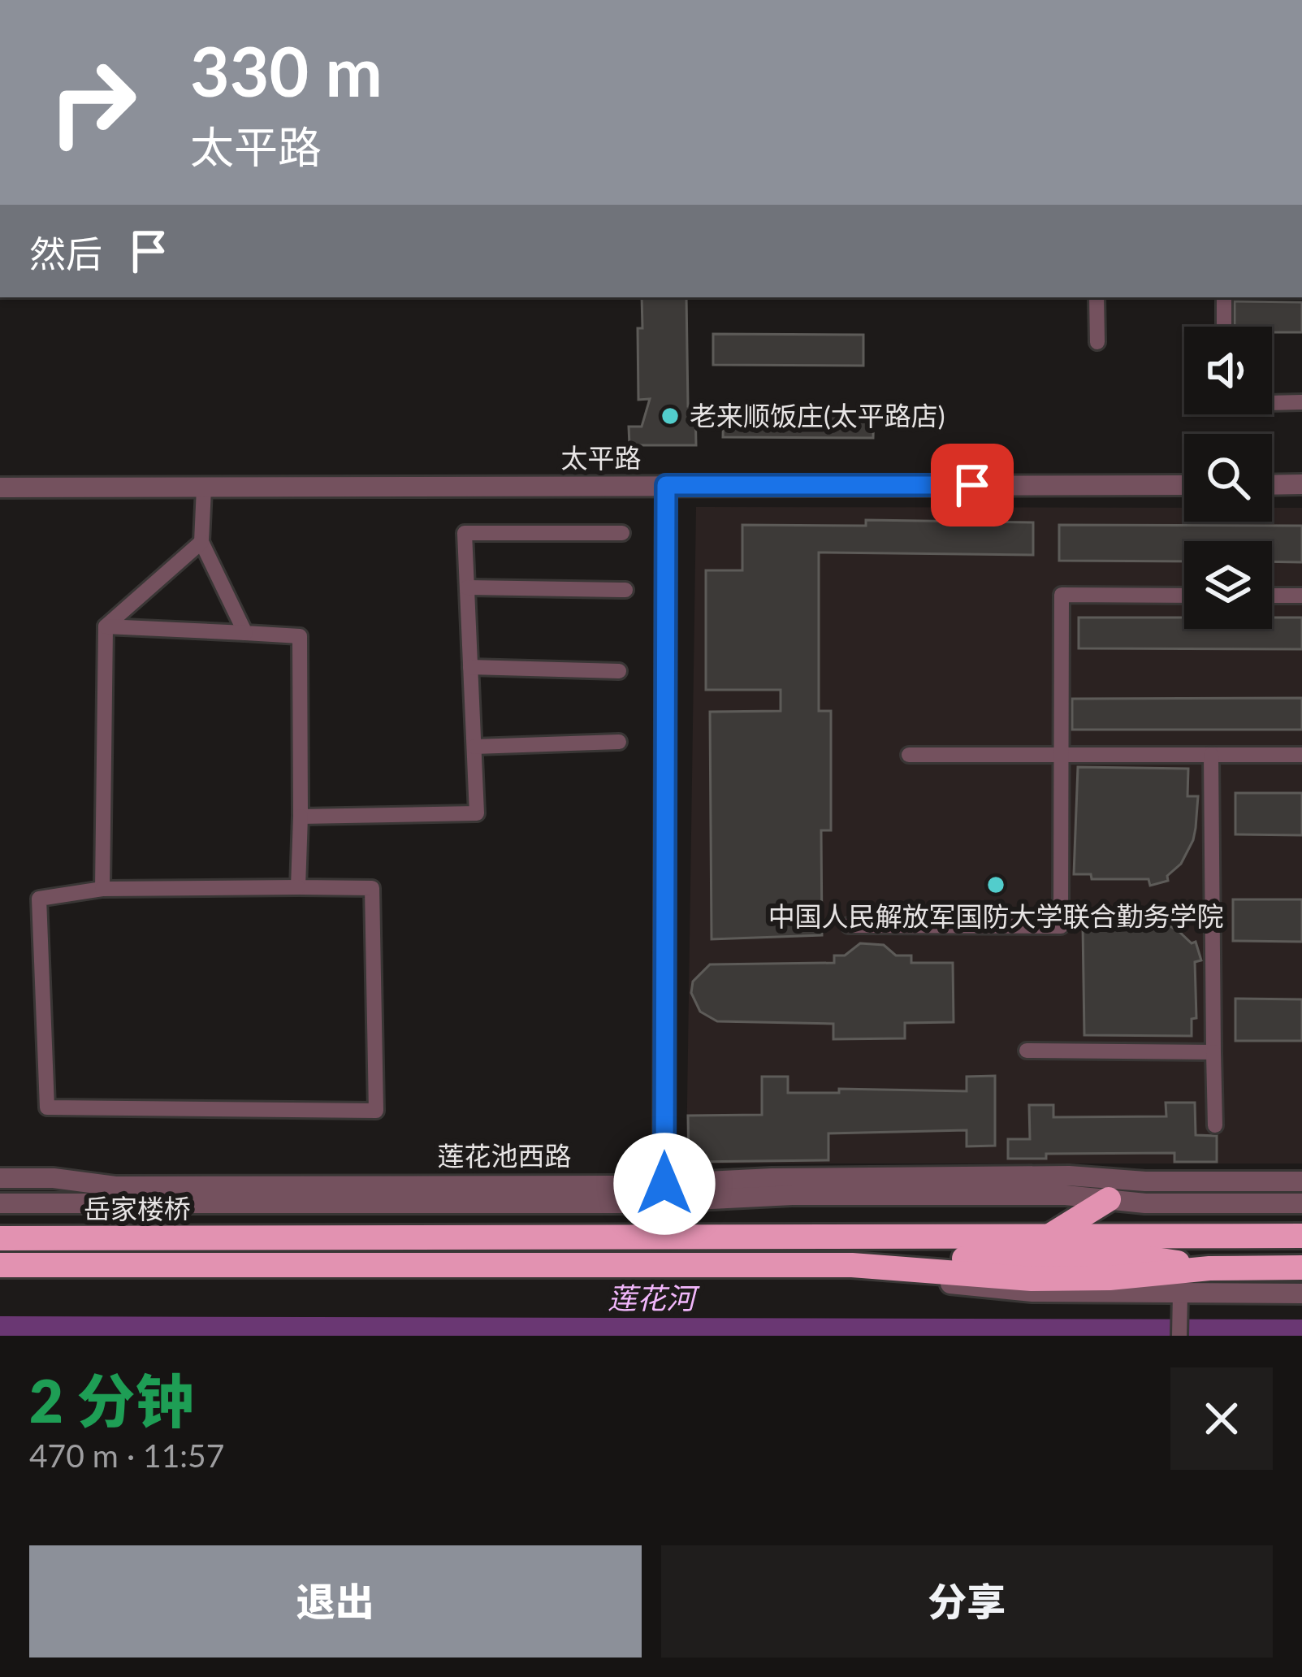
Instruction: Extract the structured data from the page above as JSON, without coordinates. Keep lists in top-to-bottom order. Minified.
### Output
{"streets":{"highway":["岳家楼桥"],"street":["太平路","莲花池西路"]},"water":["莲花河"],"places":["老来顺饭庄(太平路店)","中国人民解放军国防大学联合勤务学院"],"page":{"turn":["330 m","太平路"],"then":"然后","heading":["2 分钟","470 m · 11:57"],"buttons":["退出","分享"]}}
